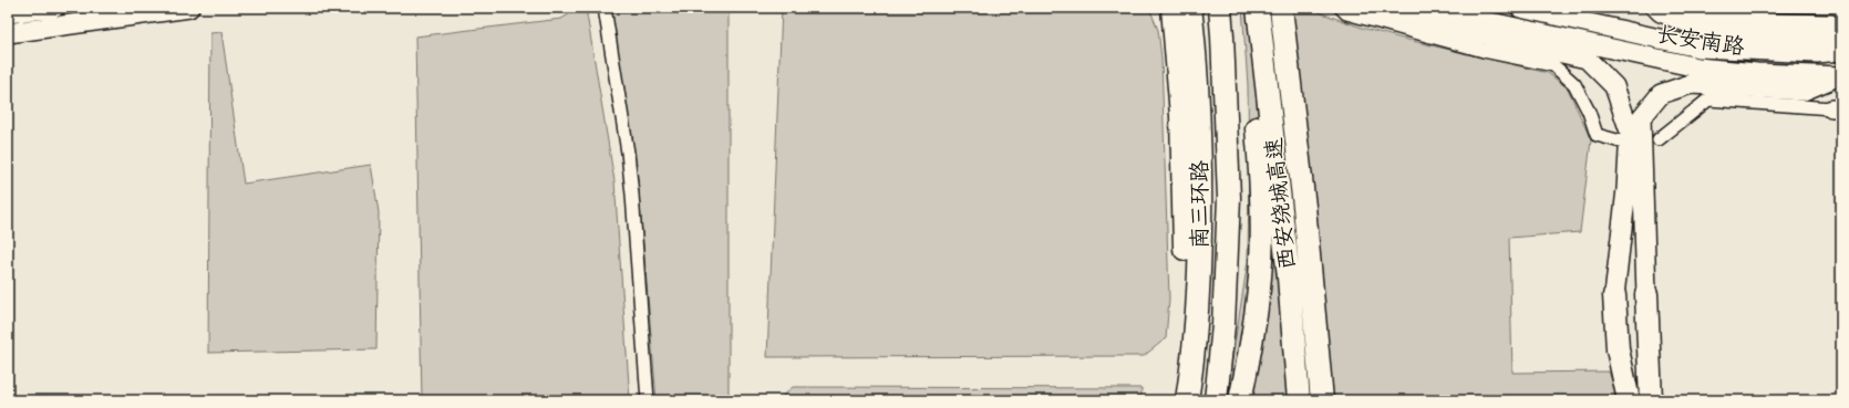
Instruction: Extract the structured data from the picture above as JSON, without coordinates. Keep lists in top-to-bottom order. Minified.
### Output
{"streets":{"highway":["西安绕城高速","南三环路"],"main road":["长安南路"]}}
